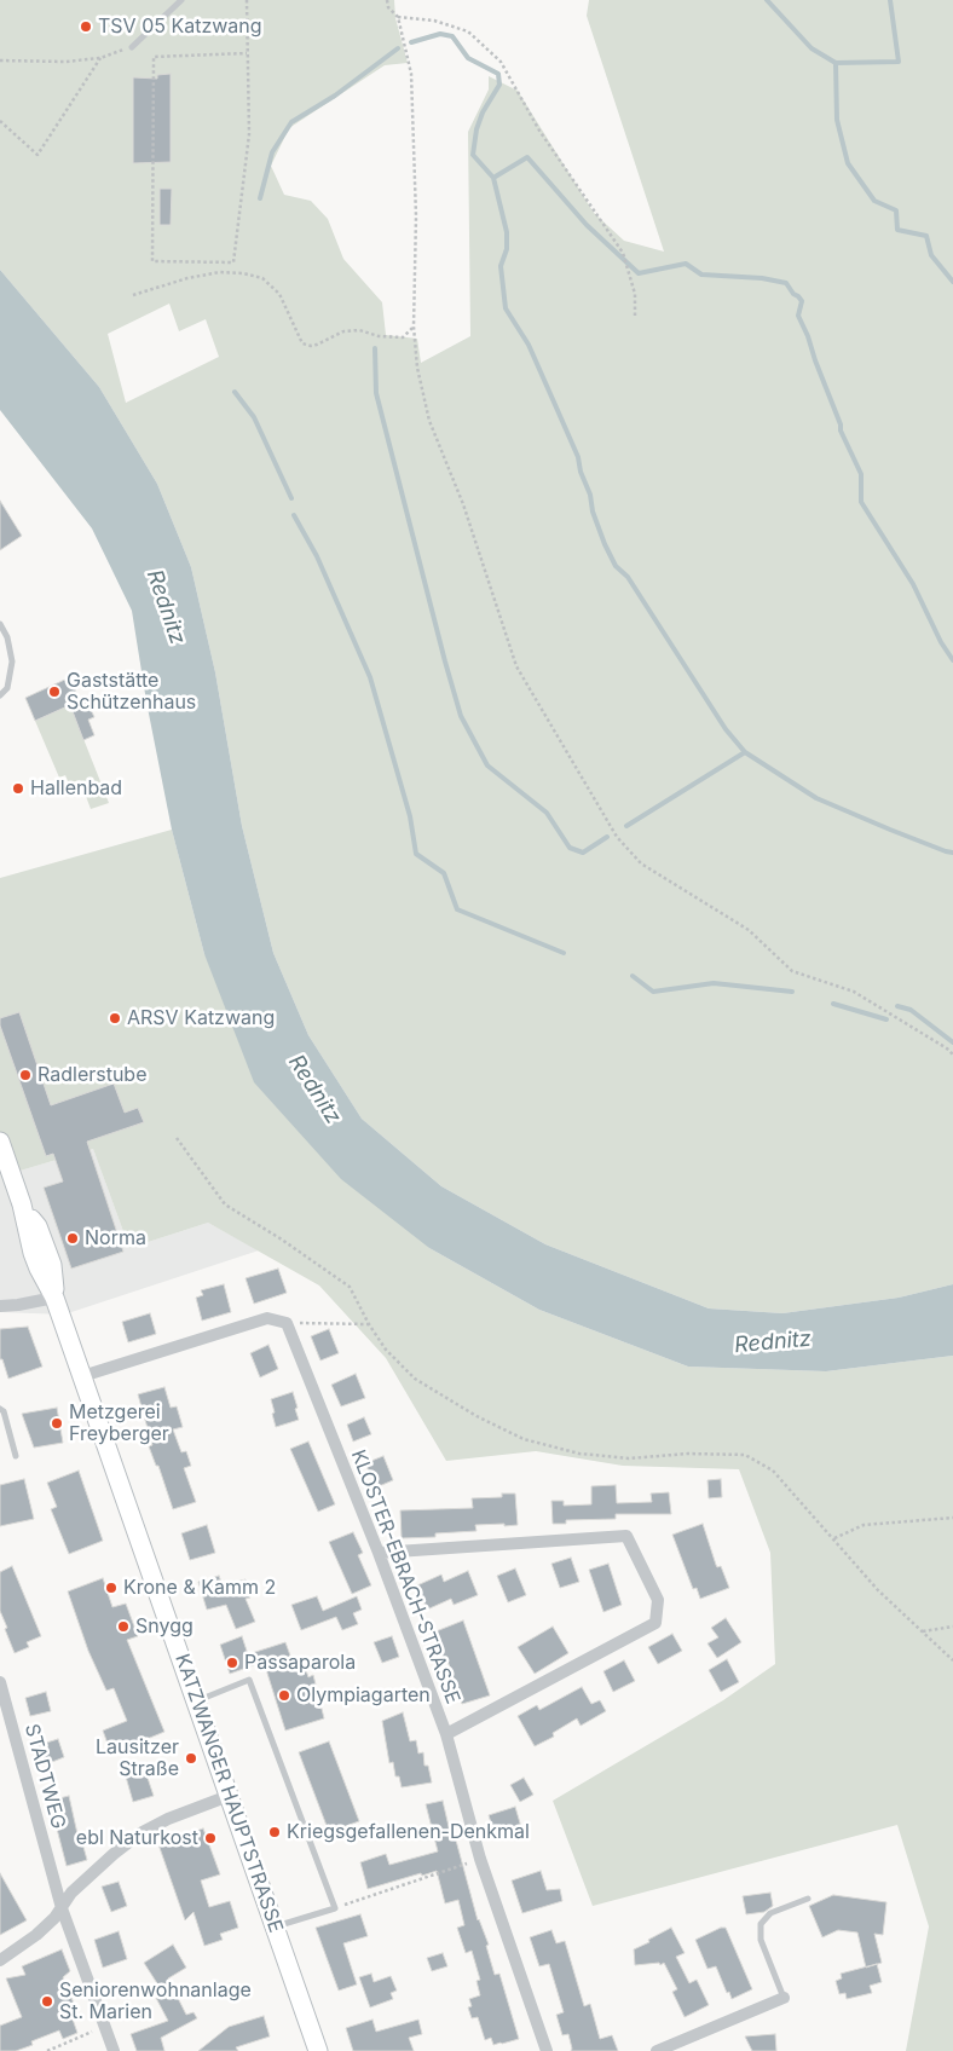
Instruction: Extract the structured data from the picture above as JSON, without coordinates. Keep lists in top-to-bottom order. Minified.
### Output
{"streets":{"main road":["KATZWANGER HAUPTSTRASSE"],"street":["KLOSTER-EBRACH-STRASSE","STADTWEG"]},"water":["Rednitz"],"places":["TSV 05 Katzwang","Gaststätte Schützenhaus","Hallenbad","ARSV Katzwang","Radlerstube","Norma","Metzgerei Freyberger","Krone & Kamm 2","Snygg","Passaparola","Olympiagarten","Lausitzer Straße","Kriegsgefallenen-Denkmal","ebl Naturkost","Seniorenwohnanlage St. Marien"]}
